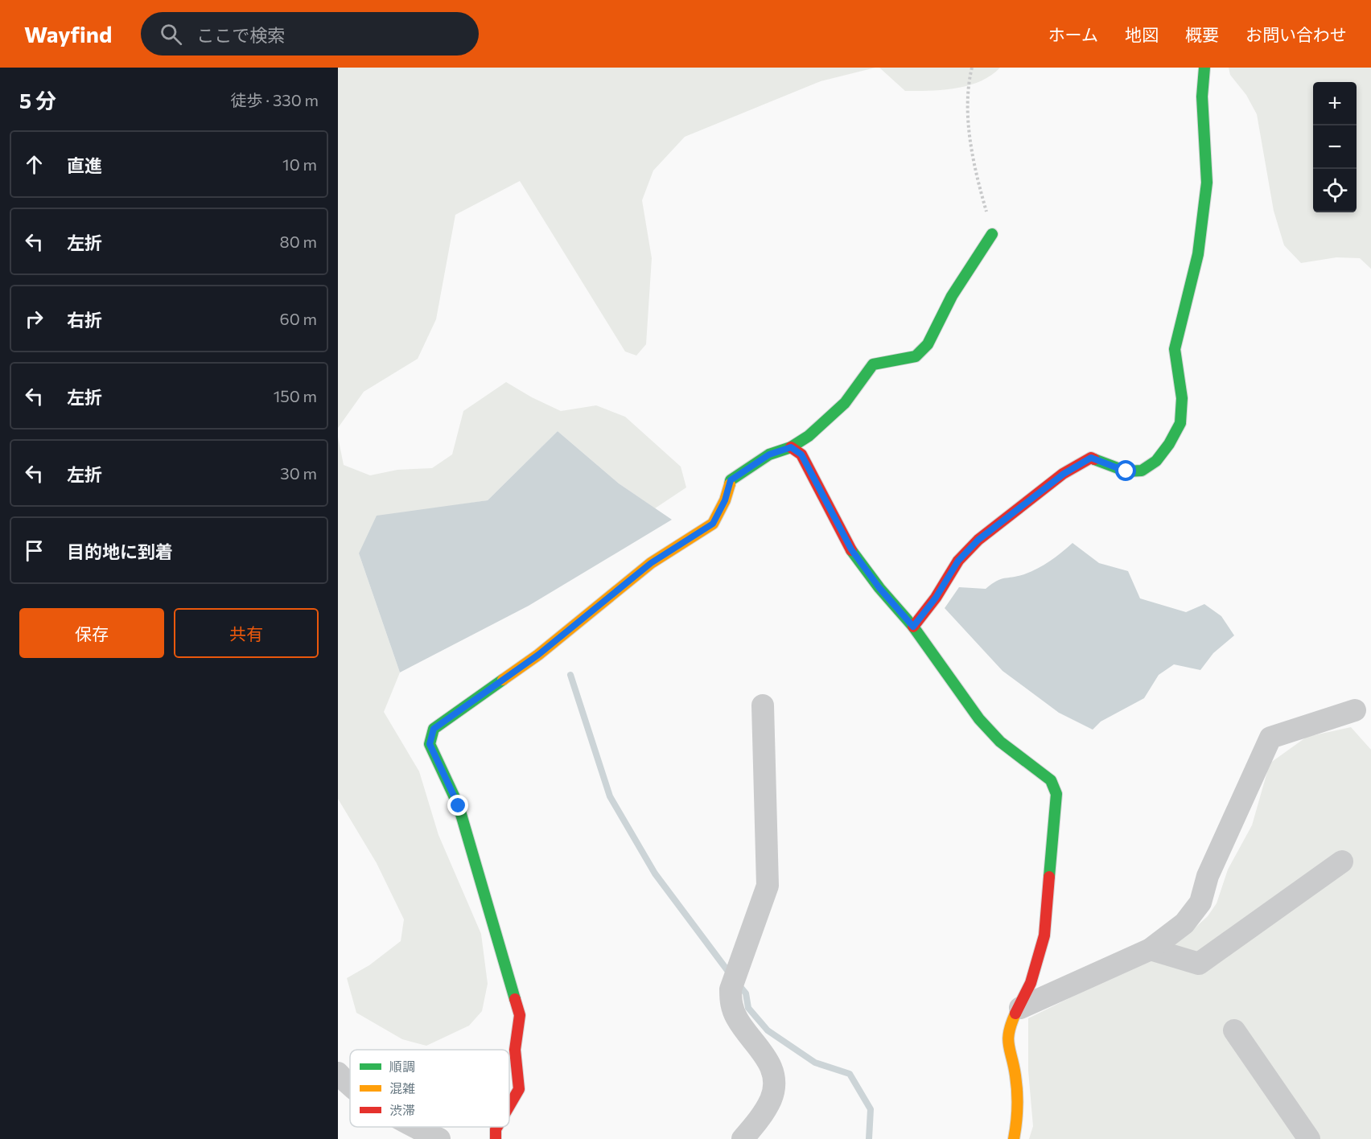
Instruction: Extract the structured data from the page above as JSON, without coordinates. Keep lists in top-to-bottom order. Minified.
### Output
{"legend":["順調","混雑","渋滞"],"page":{"header":"Wayfind","search":"ここで検索","nav":["ホーム","地図","概要","お問い合わせ"],"heading":["5 分","徒歩 · 330 m"],"map_buttons":["+","−"],"list":[["直進","10 m"],["左折","80 m"],["右折","60 m"],["左折","150 m"],["左折","30 m"],"目的地に到着"],"buttons":["保存","共有"]}}
